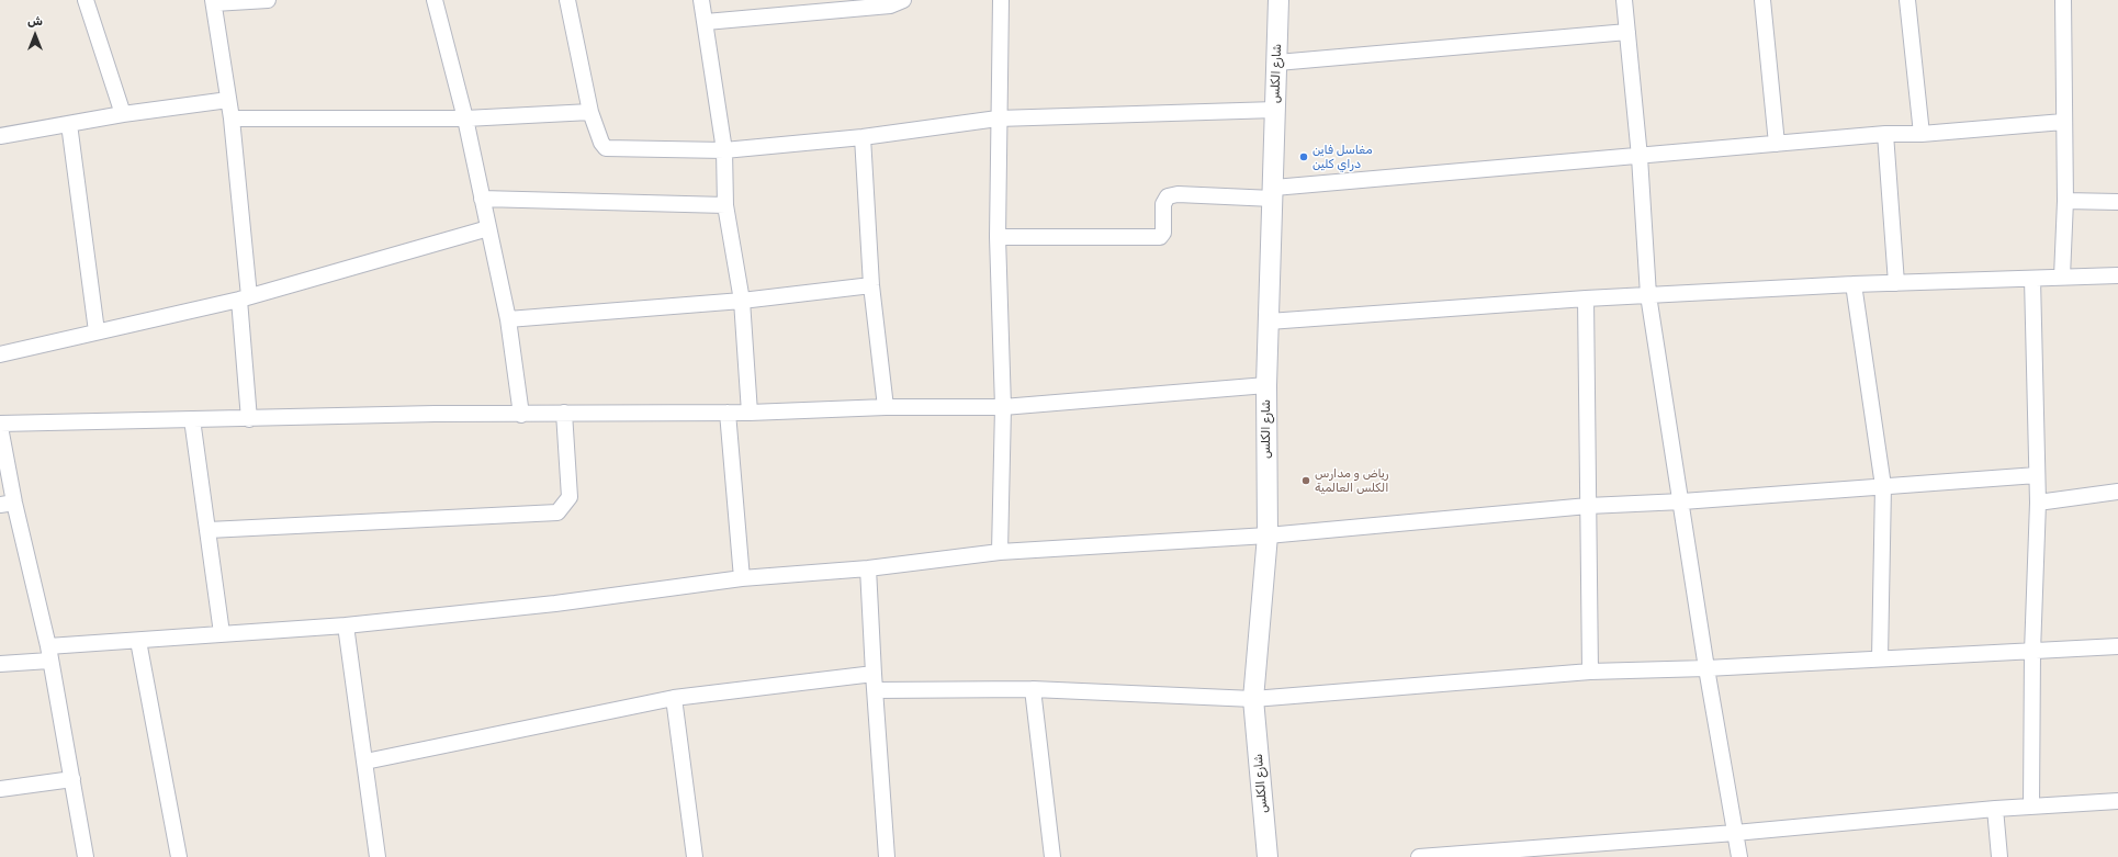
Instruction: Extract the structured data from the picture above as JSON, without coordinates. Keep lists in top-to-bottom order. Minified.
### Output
{"streets":{"street":["شارع الكلس"]},"places":["مغاسل فاين دراي كلين","رياض و مدارس الكلس العالمية"],"north":"top"}
